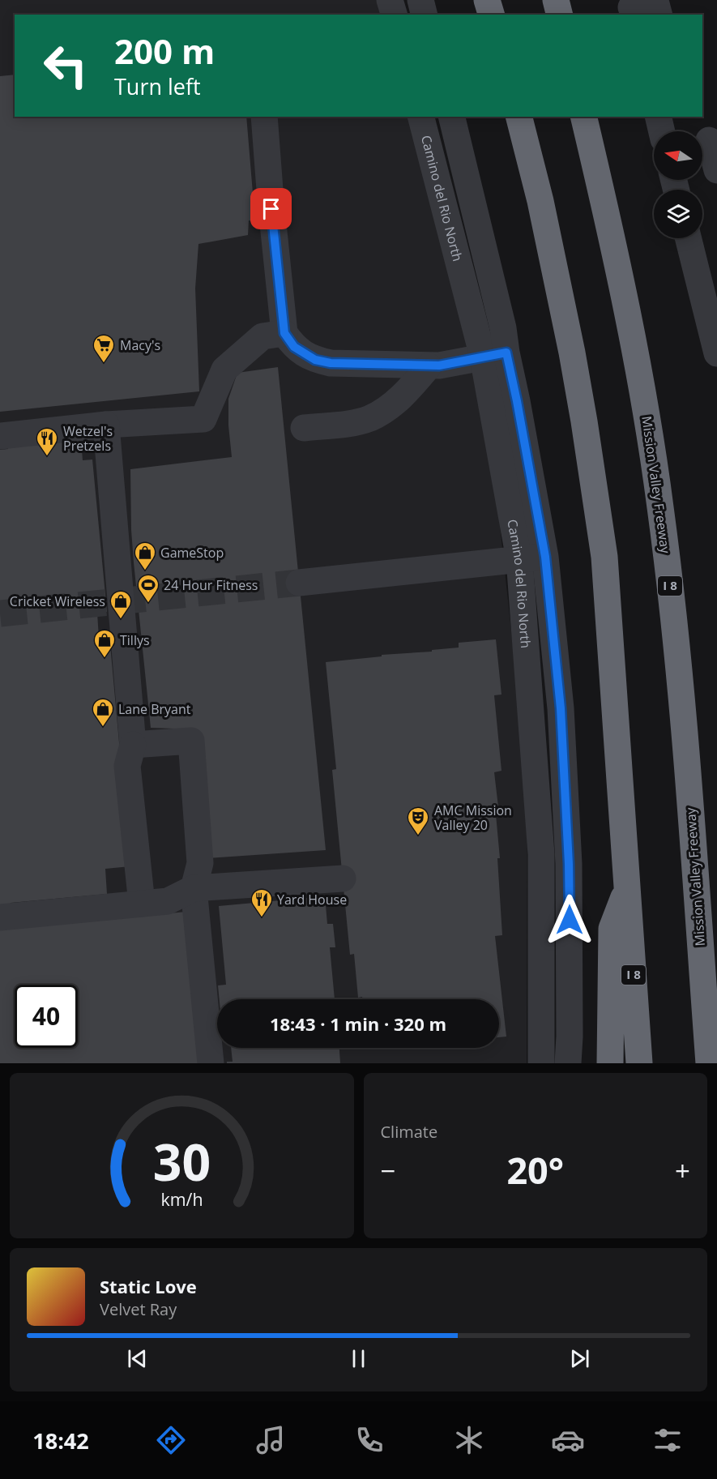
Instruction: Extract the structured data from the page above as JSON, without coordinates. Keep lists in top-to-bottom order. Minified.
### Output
{"streets":{"highway":["Mission Valley Freeway","I 8"],"street":["Camino del Rio North"]},"places":{"supermarket":["Macy's"],"restaurant":["Wetzel's Pretzels","Yard House"],"shop":["GameStop","Cricket Wireless","Tillys","Lane Bryant"],"sports":["24 Hour Fitness"],"theatre":["AMC Mission Valley 20"]},"north":"left","page":{"turn":["200 m","Turn left"],"limit":"40","trip":"18:43 · 1 min · 320 m","tile":"Climate","heat":["−","20°","+"],"song":["Static Love","Velvet Ray"],"tabs":"18:42","gauge":["30","km/h"]}}
